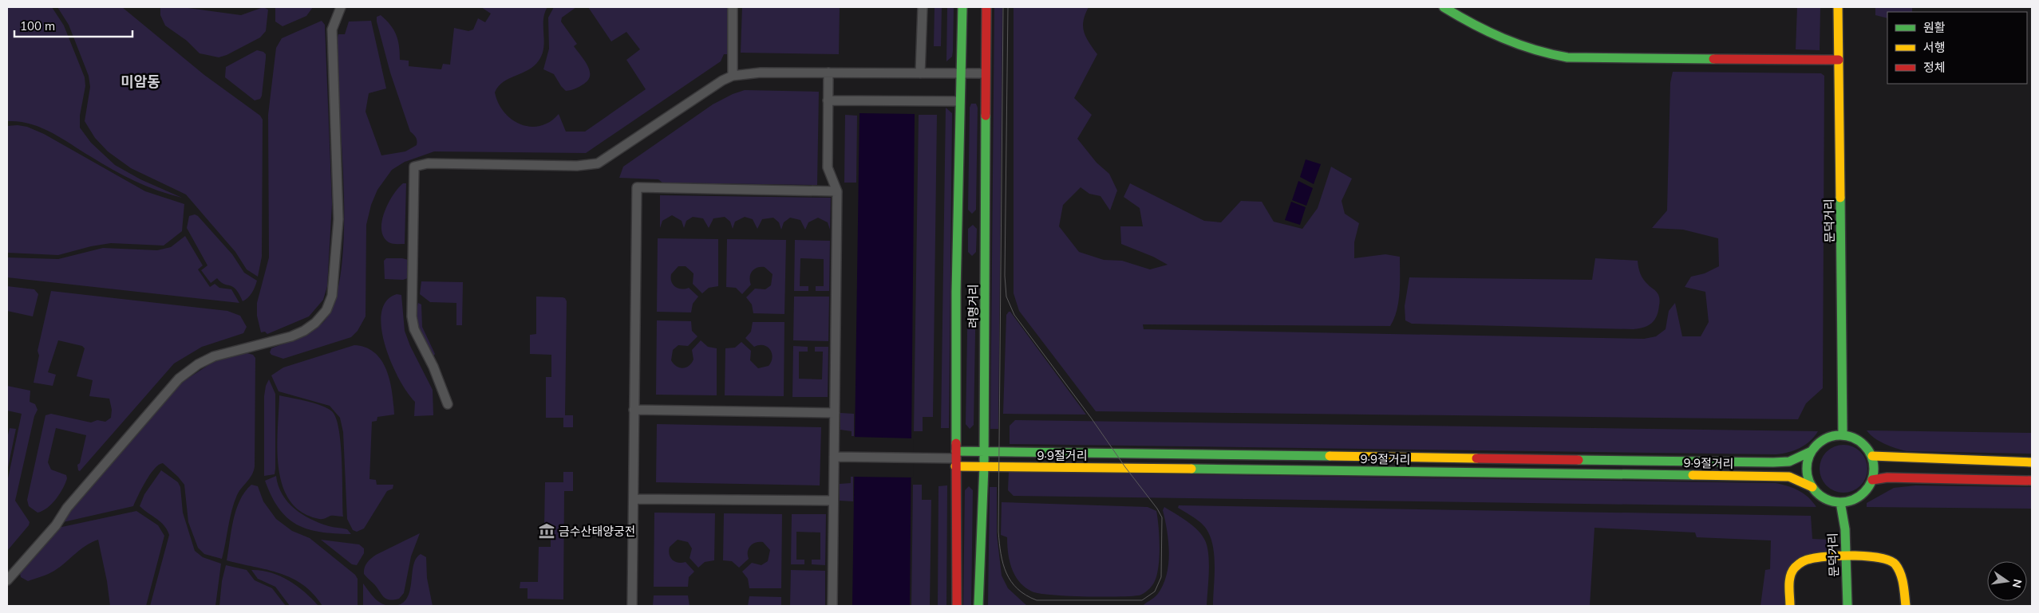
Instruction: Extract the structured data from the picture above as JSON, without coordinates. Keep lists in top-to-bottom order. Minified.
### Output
{"streets":{"main road":["문덕거리","려명거리","9·9절거리"]},"crossings":[["문덕거리","9·9절거리"],["려명거리","9·9절거리"]],"districts":["미암동"],"places":{"museum":["금수산태양궁전"]},"legend":["원활","서행","정체"],"scale_bar":"100 m","north":"right"}
